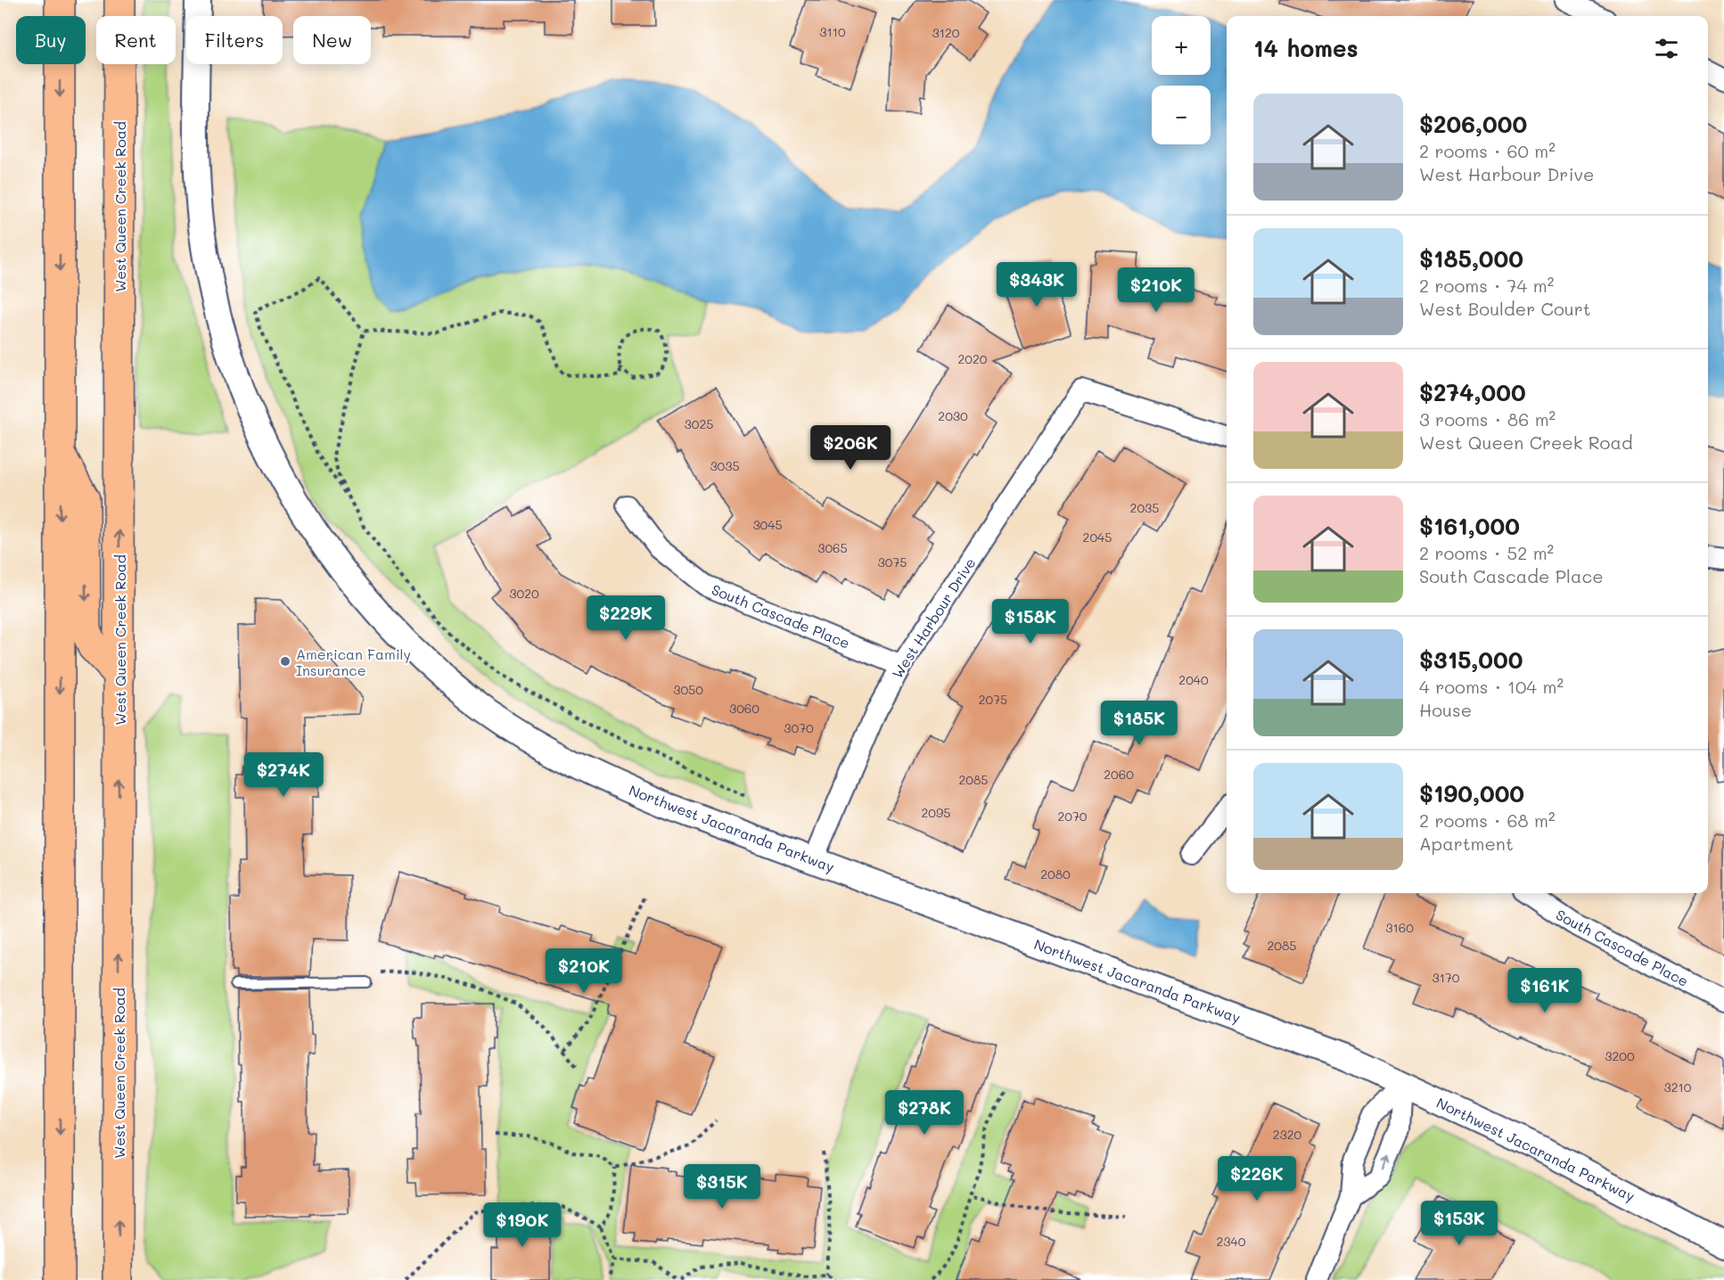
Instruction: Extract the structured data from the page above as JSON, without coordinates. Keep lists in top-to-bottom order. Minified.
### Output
{"streets":{"main road":["West Queen Creek Road"],"street":["South Cascade Place","West Harbour Drive","Northwest Jacaranda Parkway"]},"crossings":[["South Cascade Place","West Harbour Drive"],["West Harbour Drive","Northwest Jacaranda Parkway"]],"places":["American Family Insurance"],"house_numbers":["3110","3120","2020","2030","3025","3035","2035","3045","2045","3065","3075","3020","2040","3050","2075","3060","3070","2060","2085","2095","2070","2080","3160","2085","3170","3200","3210","2320","2340"],"page":{"map_buttons":["+","−"],"chip":["Buy","Rent","Filters","New"],"heading":"14 homes","list":[{"name":"$206,000","note":"2 rooms · 60 m² · West Harbour Drive"},{"name":"$185,000","note":"2 rooms · 74 m² · West Boulder Court"},{"name":"$274,000","note":"3 rooms · 86 m² · West Queen Creek Road"},{"name":"$161,000","note":"2 rooms · 52 m² · South Cascade Place"},{"name":"$315,000","note":"4 rooms · 104 m² · House"},{"name":"$190,000","note":"2 rooms · 68 m² · Apartment"}],"price":["$343K","$210K","$206K","$229K","$158K","$185K","$274K","$210K","$161K","$278K","$226K","$315K","$153K","$190K"]}}
